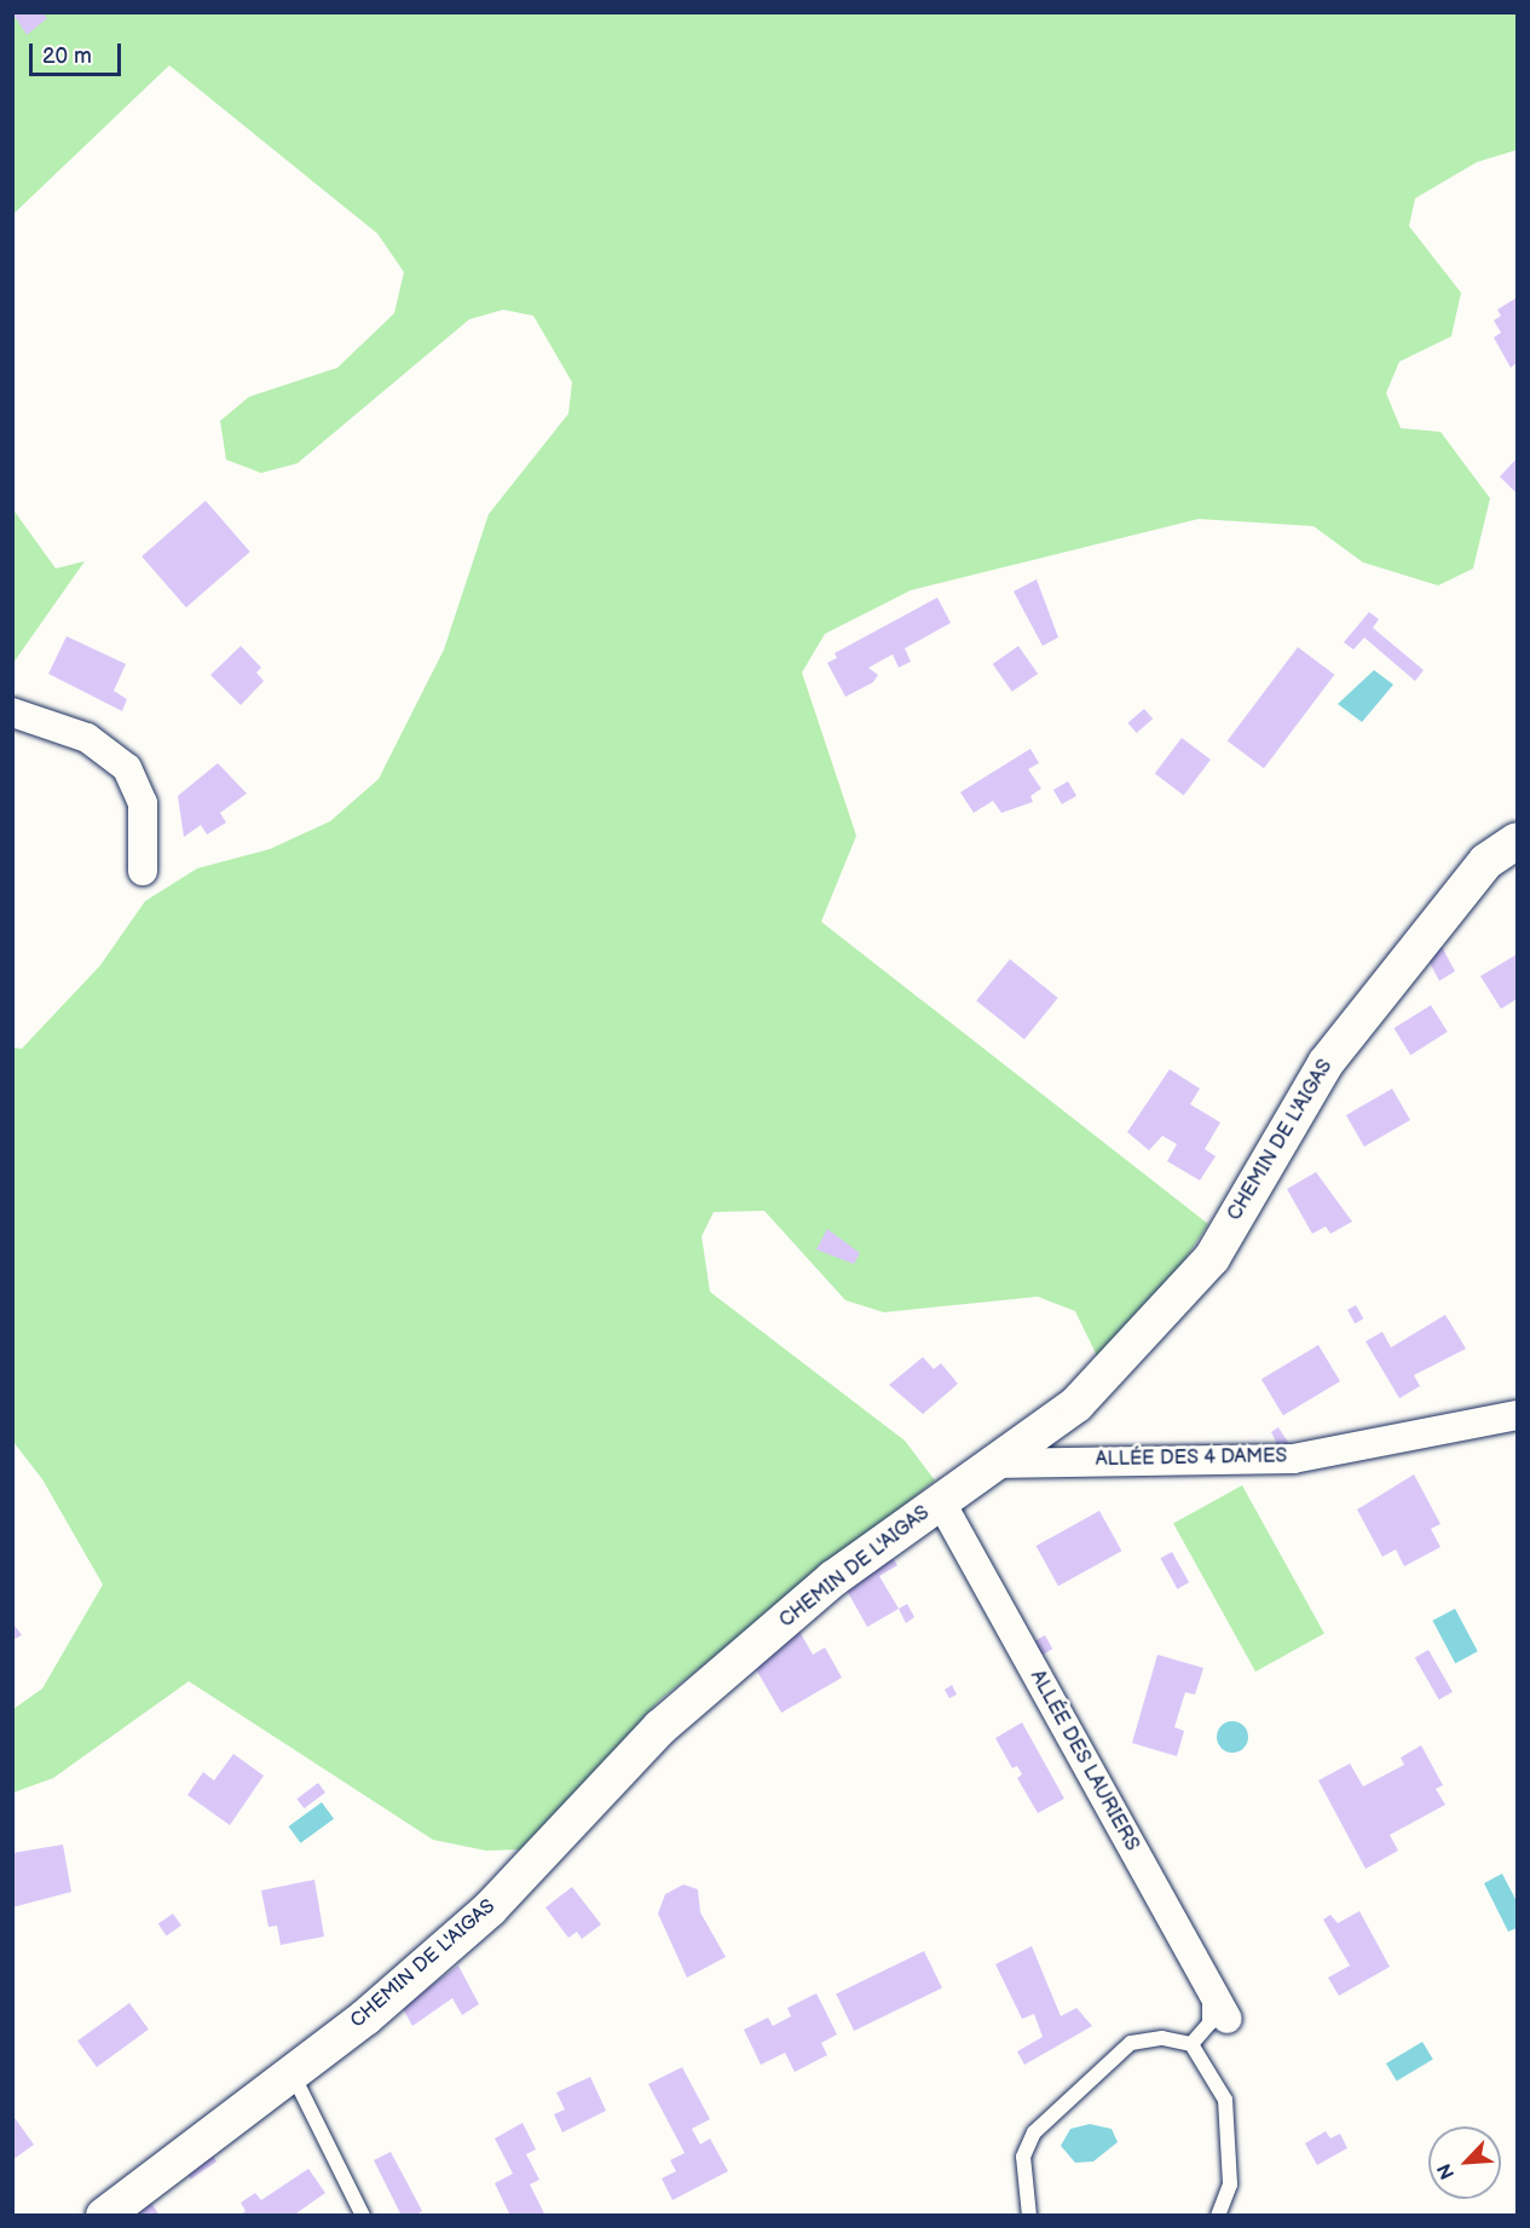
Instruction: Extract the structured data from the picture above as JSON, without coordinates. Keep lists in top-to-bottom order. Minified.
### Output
{"streets":{"street":["CHEMIN DE L'AIGAS","ALLÉE DES 4 DAMES","ALLÉE DES LAURIERS"]},"crossings":[["CHEMIN DE L'AIGAS","ALLÉE DES 4 DAMES"],["CHEMIN DE L'AIGAS","ALLÉE DES LAURIERS"]],"scale_bar":"20 m","north":"bottom left"}
